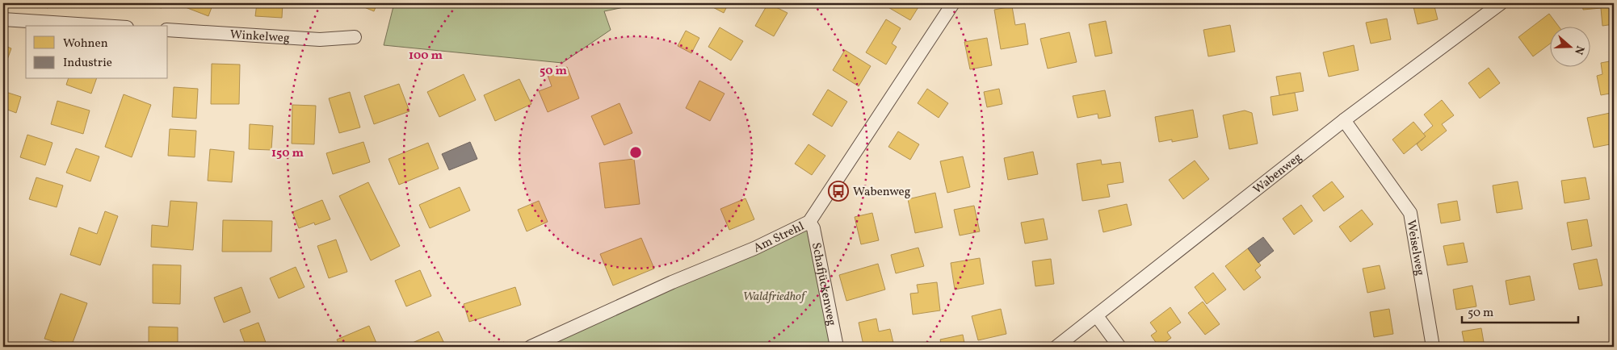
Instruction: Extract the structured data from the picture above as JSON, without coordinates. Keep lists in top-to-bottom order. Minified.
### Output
{"streets":{"street":["Winkelweg","Wabenweg","Am Strehl","Weiselweg","Schafjückenweg"]},"crossings":[["Wabenweg","Weiselweg"],["Am Strehl","Schafjückenweg"]],"parks":["Waldfriedhof"],"places":{"bus stop":["Wabenweg"]},"legend":["Wohnen","Industrie"],"scale_bar":"50 m","north":"right","rings":["100 m","50 m","150 m"]}
